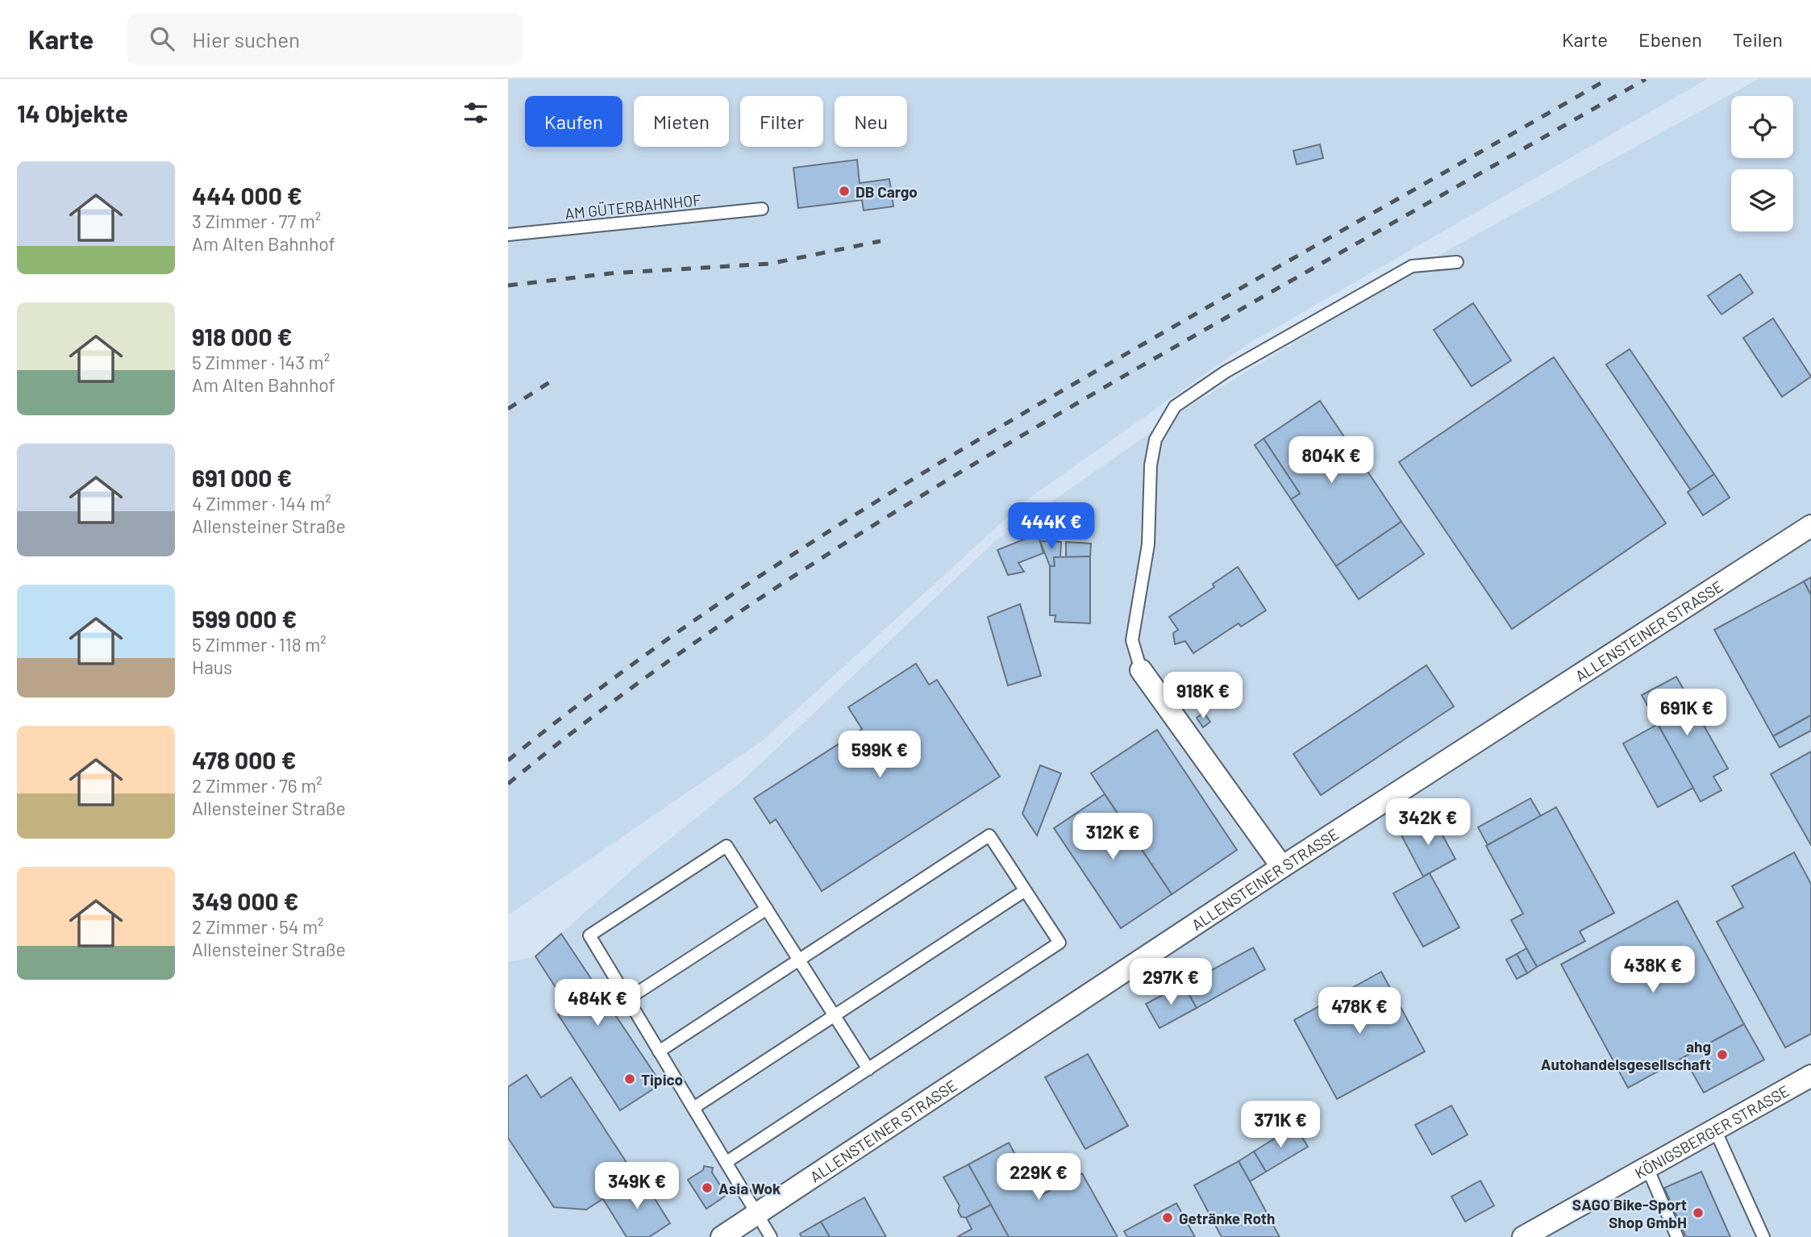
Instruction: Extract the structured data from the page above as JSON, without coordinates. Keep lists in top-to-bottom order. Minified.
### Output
{"streets":{"street":["ALLENSTEINER STRASSE","KÖNIGSBERGER STRASSE"],"lane":["AM GÜTERBAHNHOF"]},"places":["DB Cargo","ahg Autohandelsgesellschaft","Tipico","Asia Wok","SAGO Bike-Sport Shop GmbH","Getränke Roth"],"page":{"header":"Karte","search":"Hier suchen","nav":["Karte","Ebenen","Teilen"],"heading":"14 Objekte","chip":["Kaufen","Mieten","Filter","Neu"],"list":[{"name":"444 000 €","note":"3 Zimmer · 77 m² · Am Alten Bahnhof"},{"name":"918 000 €","note":"5 Zimmer · 143 m² · Am Alten Bahnhof"},{"name":"691 000 €","note":"4 Zimmer · 144 m² · Allensteiner Straße"},{"name":"599 000 €","note":"5 Zimmer · 118 m² · Haus"},{"name":"478 000 €","note":"2 Zimmer · 76 m² · Allensteiner Straße"},{"name":"349 000 €","note":"2 Zimmer · 54 m² · Allensteiner Straße"}],"price":["804K €","444K €","918K €","691K €","599K €","342K €","312K €","438K €","297K €","484K €","478K €","371K €","229K €","349K €"]}}
